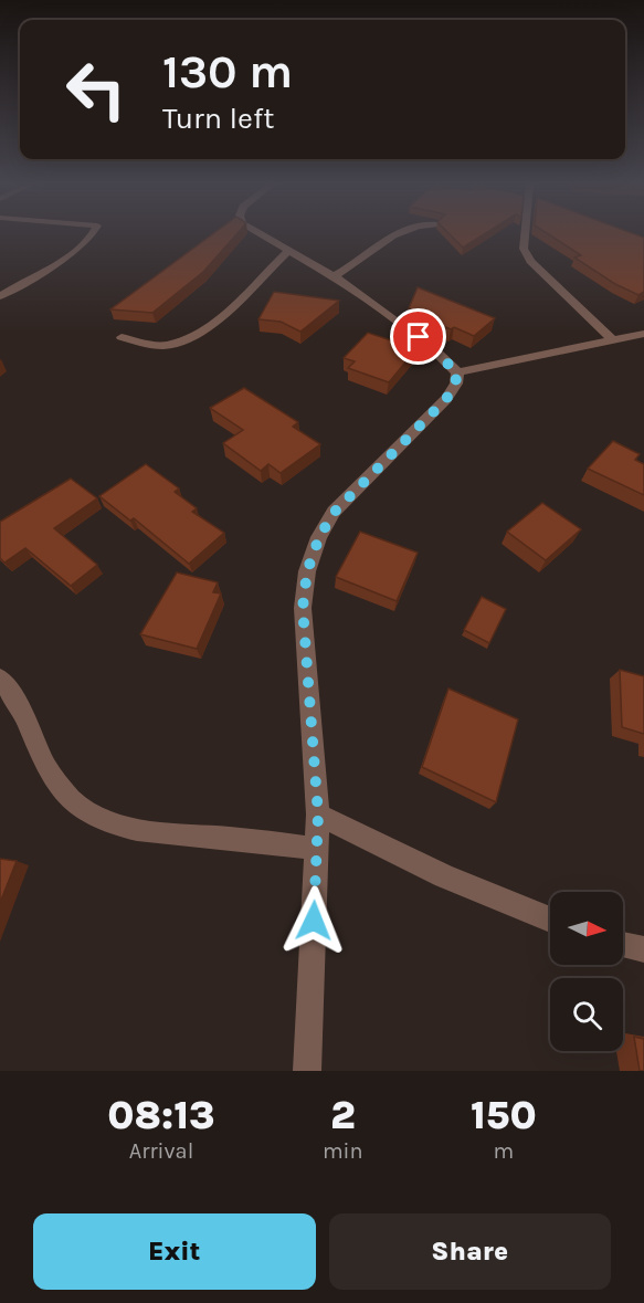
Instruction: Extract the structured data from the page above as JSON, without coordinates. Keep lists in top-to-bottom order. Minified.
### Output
{"north":"right","page":{"turn":["130 m","Turn left"],"eta":["08:13","Arrival","2","min","150","m"],"buttons":["Exit","Share"]}}
